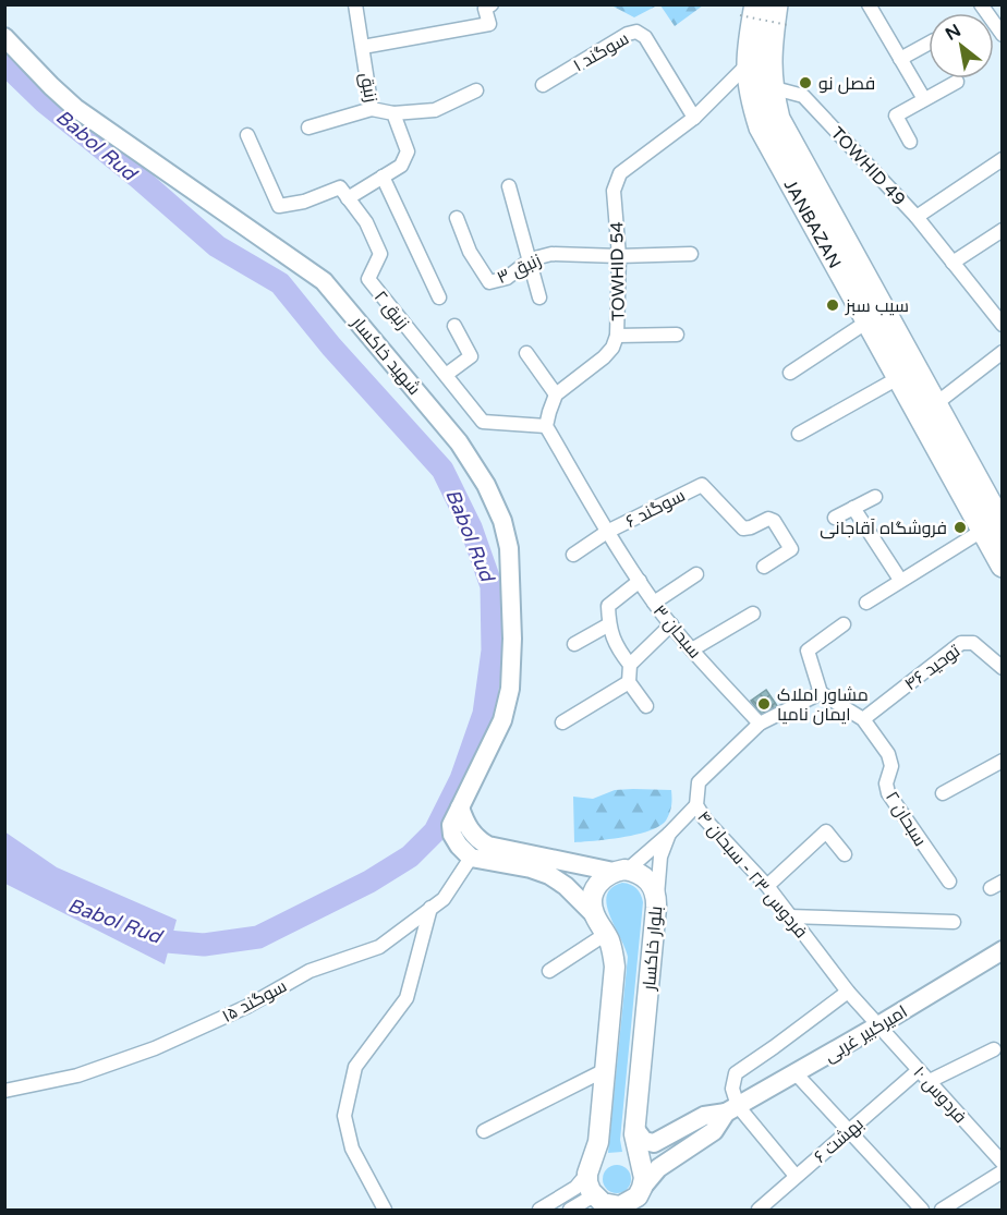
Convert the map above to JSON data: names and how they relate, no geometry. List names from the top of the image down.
{
  "streets": {
    "highway": ["JANBAZAN"],
    "main road": ["شهید خاکسار", "بلوار خاکسار", "امیرکبیر غربی"],
    "street": [
      "سوگند ۱",
      "زنبق",
      "TOWHID 49",
      "زنبق ۳",
      "TOWHID 54",
      "زنبق ۲",
      "سوگند ۶",
      "سبحان ۳",
      "توحید ۴۶",
      "سبحان ۲",
      "فردوس ۲۳ - سبحان ۴",
      "سوگند ۱۵",
      "فردوس ۱۰",
      "بهشت ۶"
    ]
  },
  "crossings": [
    ["سوگند ۱", "TOWHID 54"],
    ["زنبق", "زنبق ۲"],
    ["TOWHID 49", "JANBAZAN"],
    ["JANBAZAN", "TOWHID 54"],
    ["زنبق ۳", "TOWHID 54"],
    ["شهید خاکسار", "سوگند ۱۵"],
    ["سوگند ۶", "سبحان ۳"],
    ["سبحان ۳", "فردوس ۲۳ - سبحان ۴"],
    ["توحید ۴۶", "سبحان ۲"],
    ["فردوس ۲۳ - سبحان ۴", "امیرکبیر غربی"],
    ["فردوس ۲۳ - سبحان ۴", "فردوس ۱۰"],
    ["بلوار خاکسار", "امیرکبیر غربی"],
    ["امیرکبیر غربی", "فردوس ۱۰"],
    ["فردوس ۱۰", "بهشت ۶"]
  ],
  "water": ["Babol Rud"],
  "places": [
    "فصل نو",
    "سیب سبز",
    "فروشگاه آقاجانی",
    "مشاور املاک ایمان نامیا"
  ],
  "north": "top left"
}
